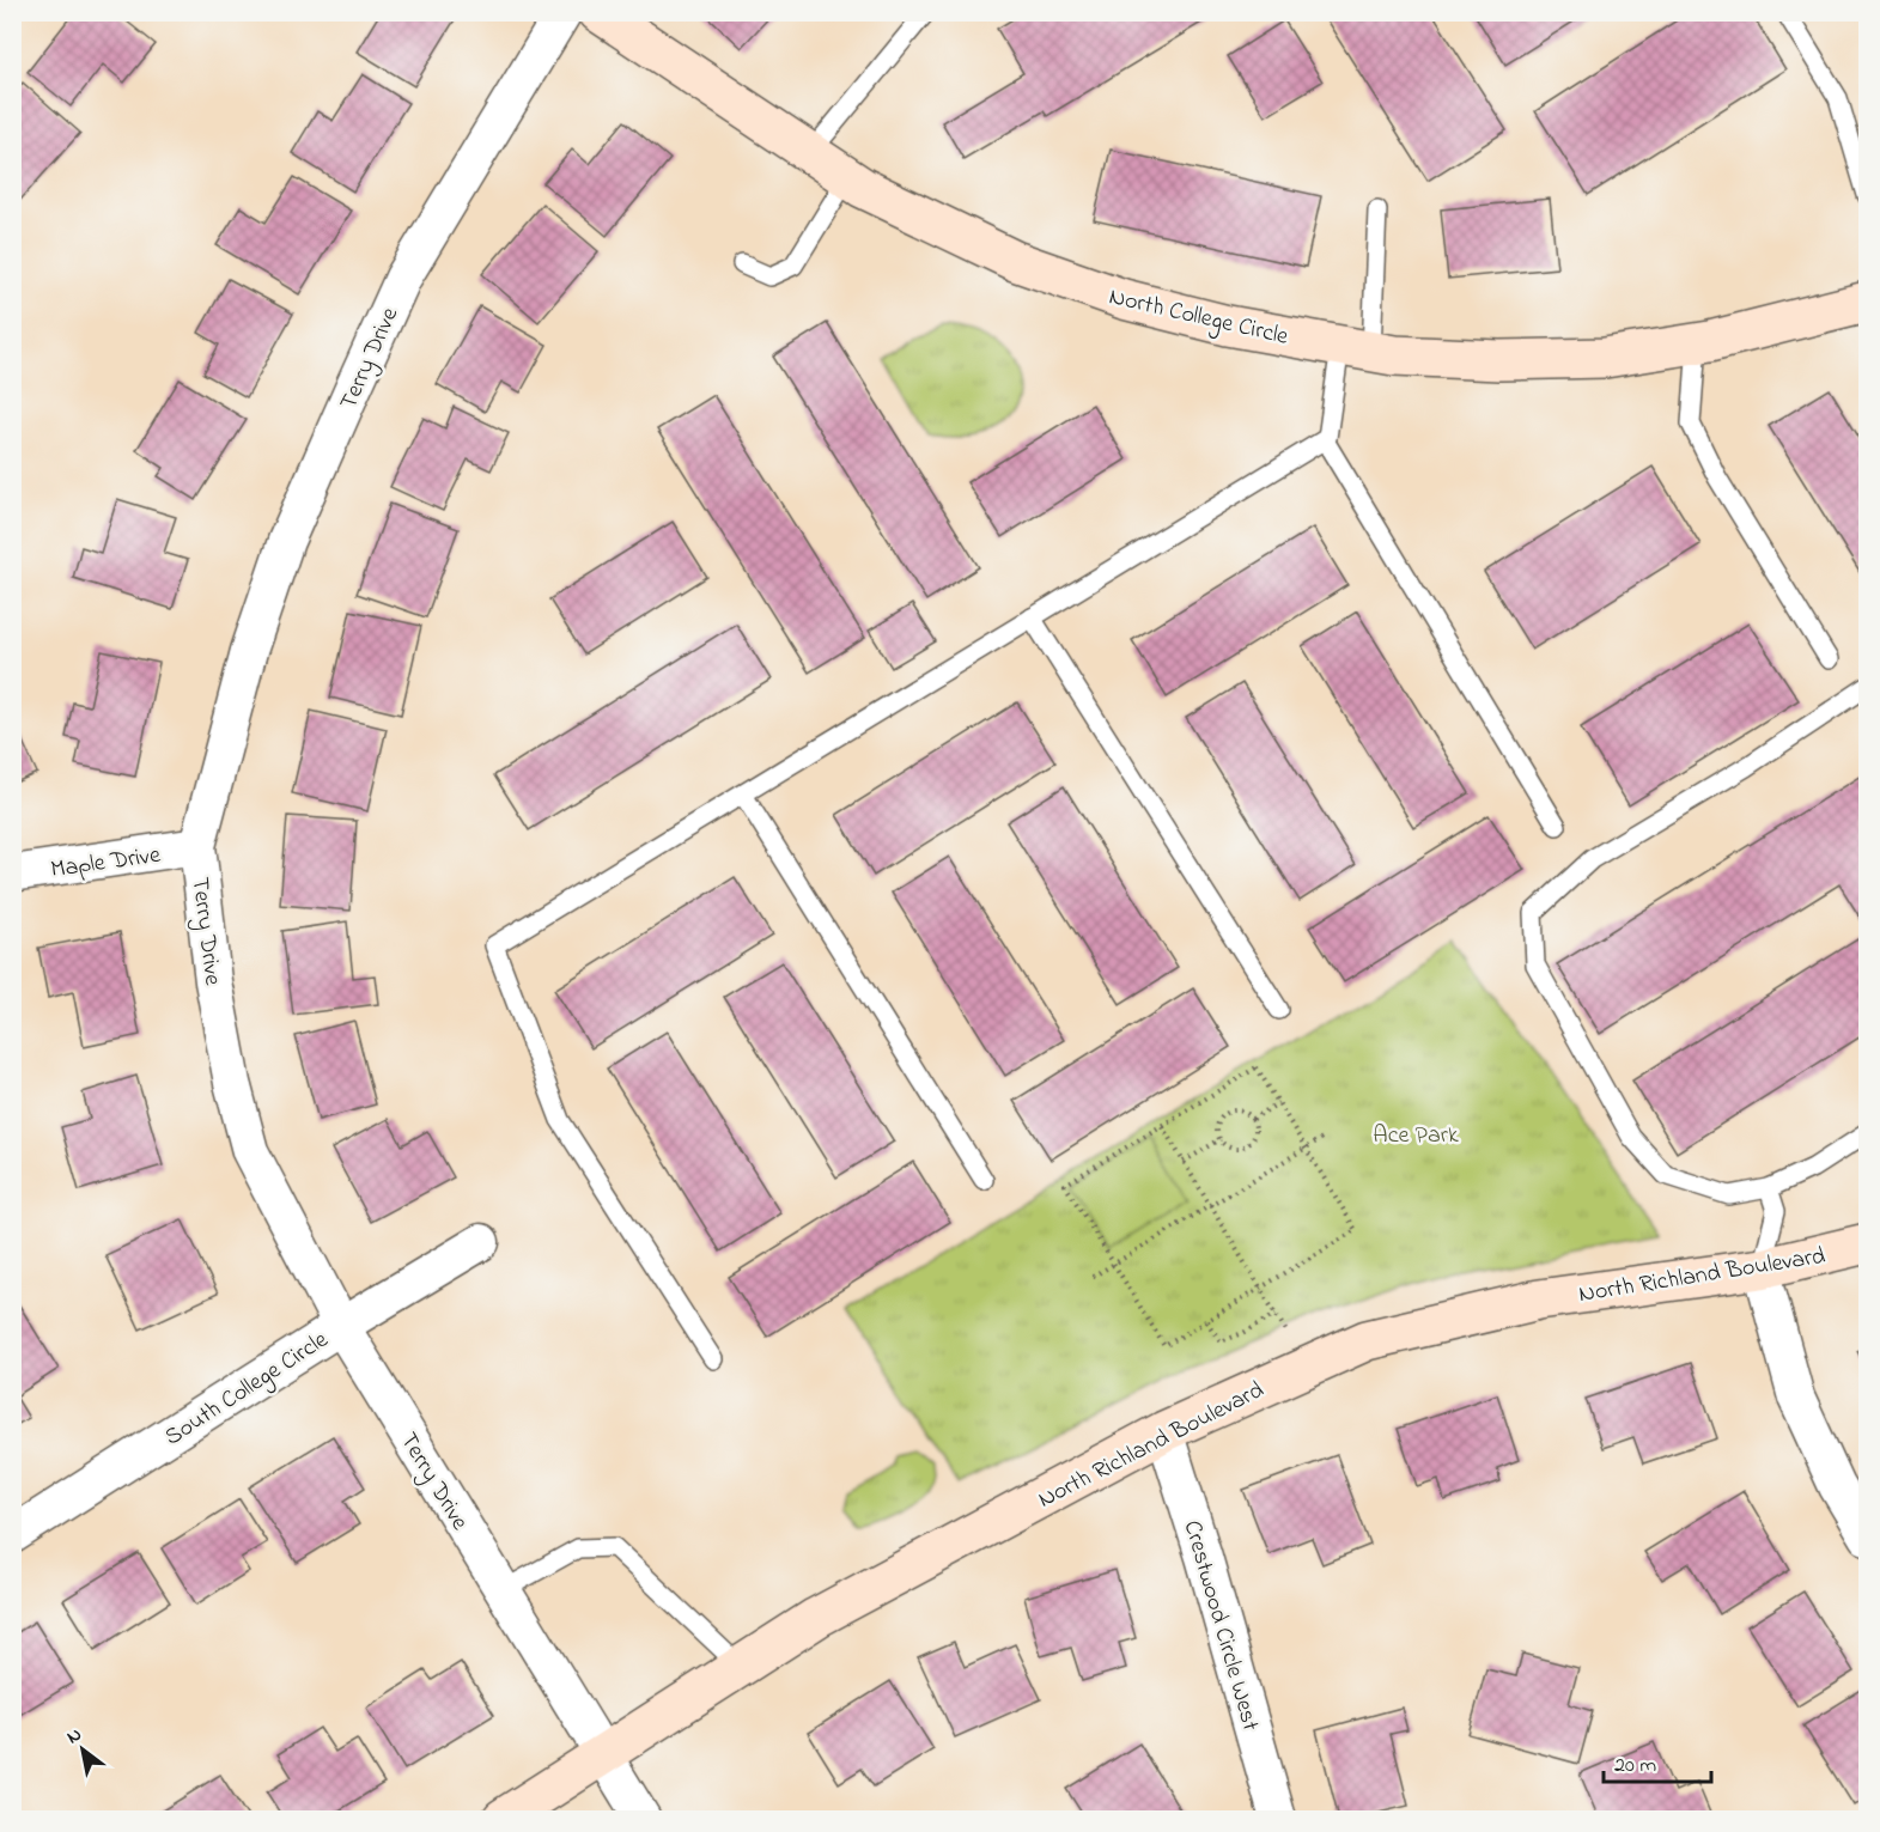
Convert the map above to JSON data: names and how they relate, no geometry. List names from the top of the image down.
{
  "streets": {
    "street": [
      "North College Circle",
      "Terry Drive",
      "Maple Drive",
      "North Richland Boulevard",
      "South College Circle",
      "Crestwood Circle West"
    ]
  },
  "crossings": [
    ["Terry Drive", "Maple Drive"],
    ["Terry Drive", "North Richland Boulevard"],
    ["Terry Drive", "South College Circle"],
    ["North Richland Boulevard", "Crestwood Circle West"]
  ],
  "parks": ["Ace Park"],
  "scale_bar": "20 m",
  "north": "top left"
}
